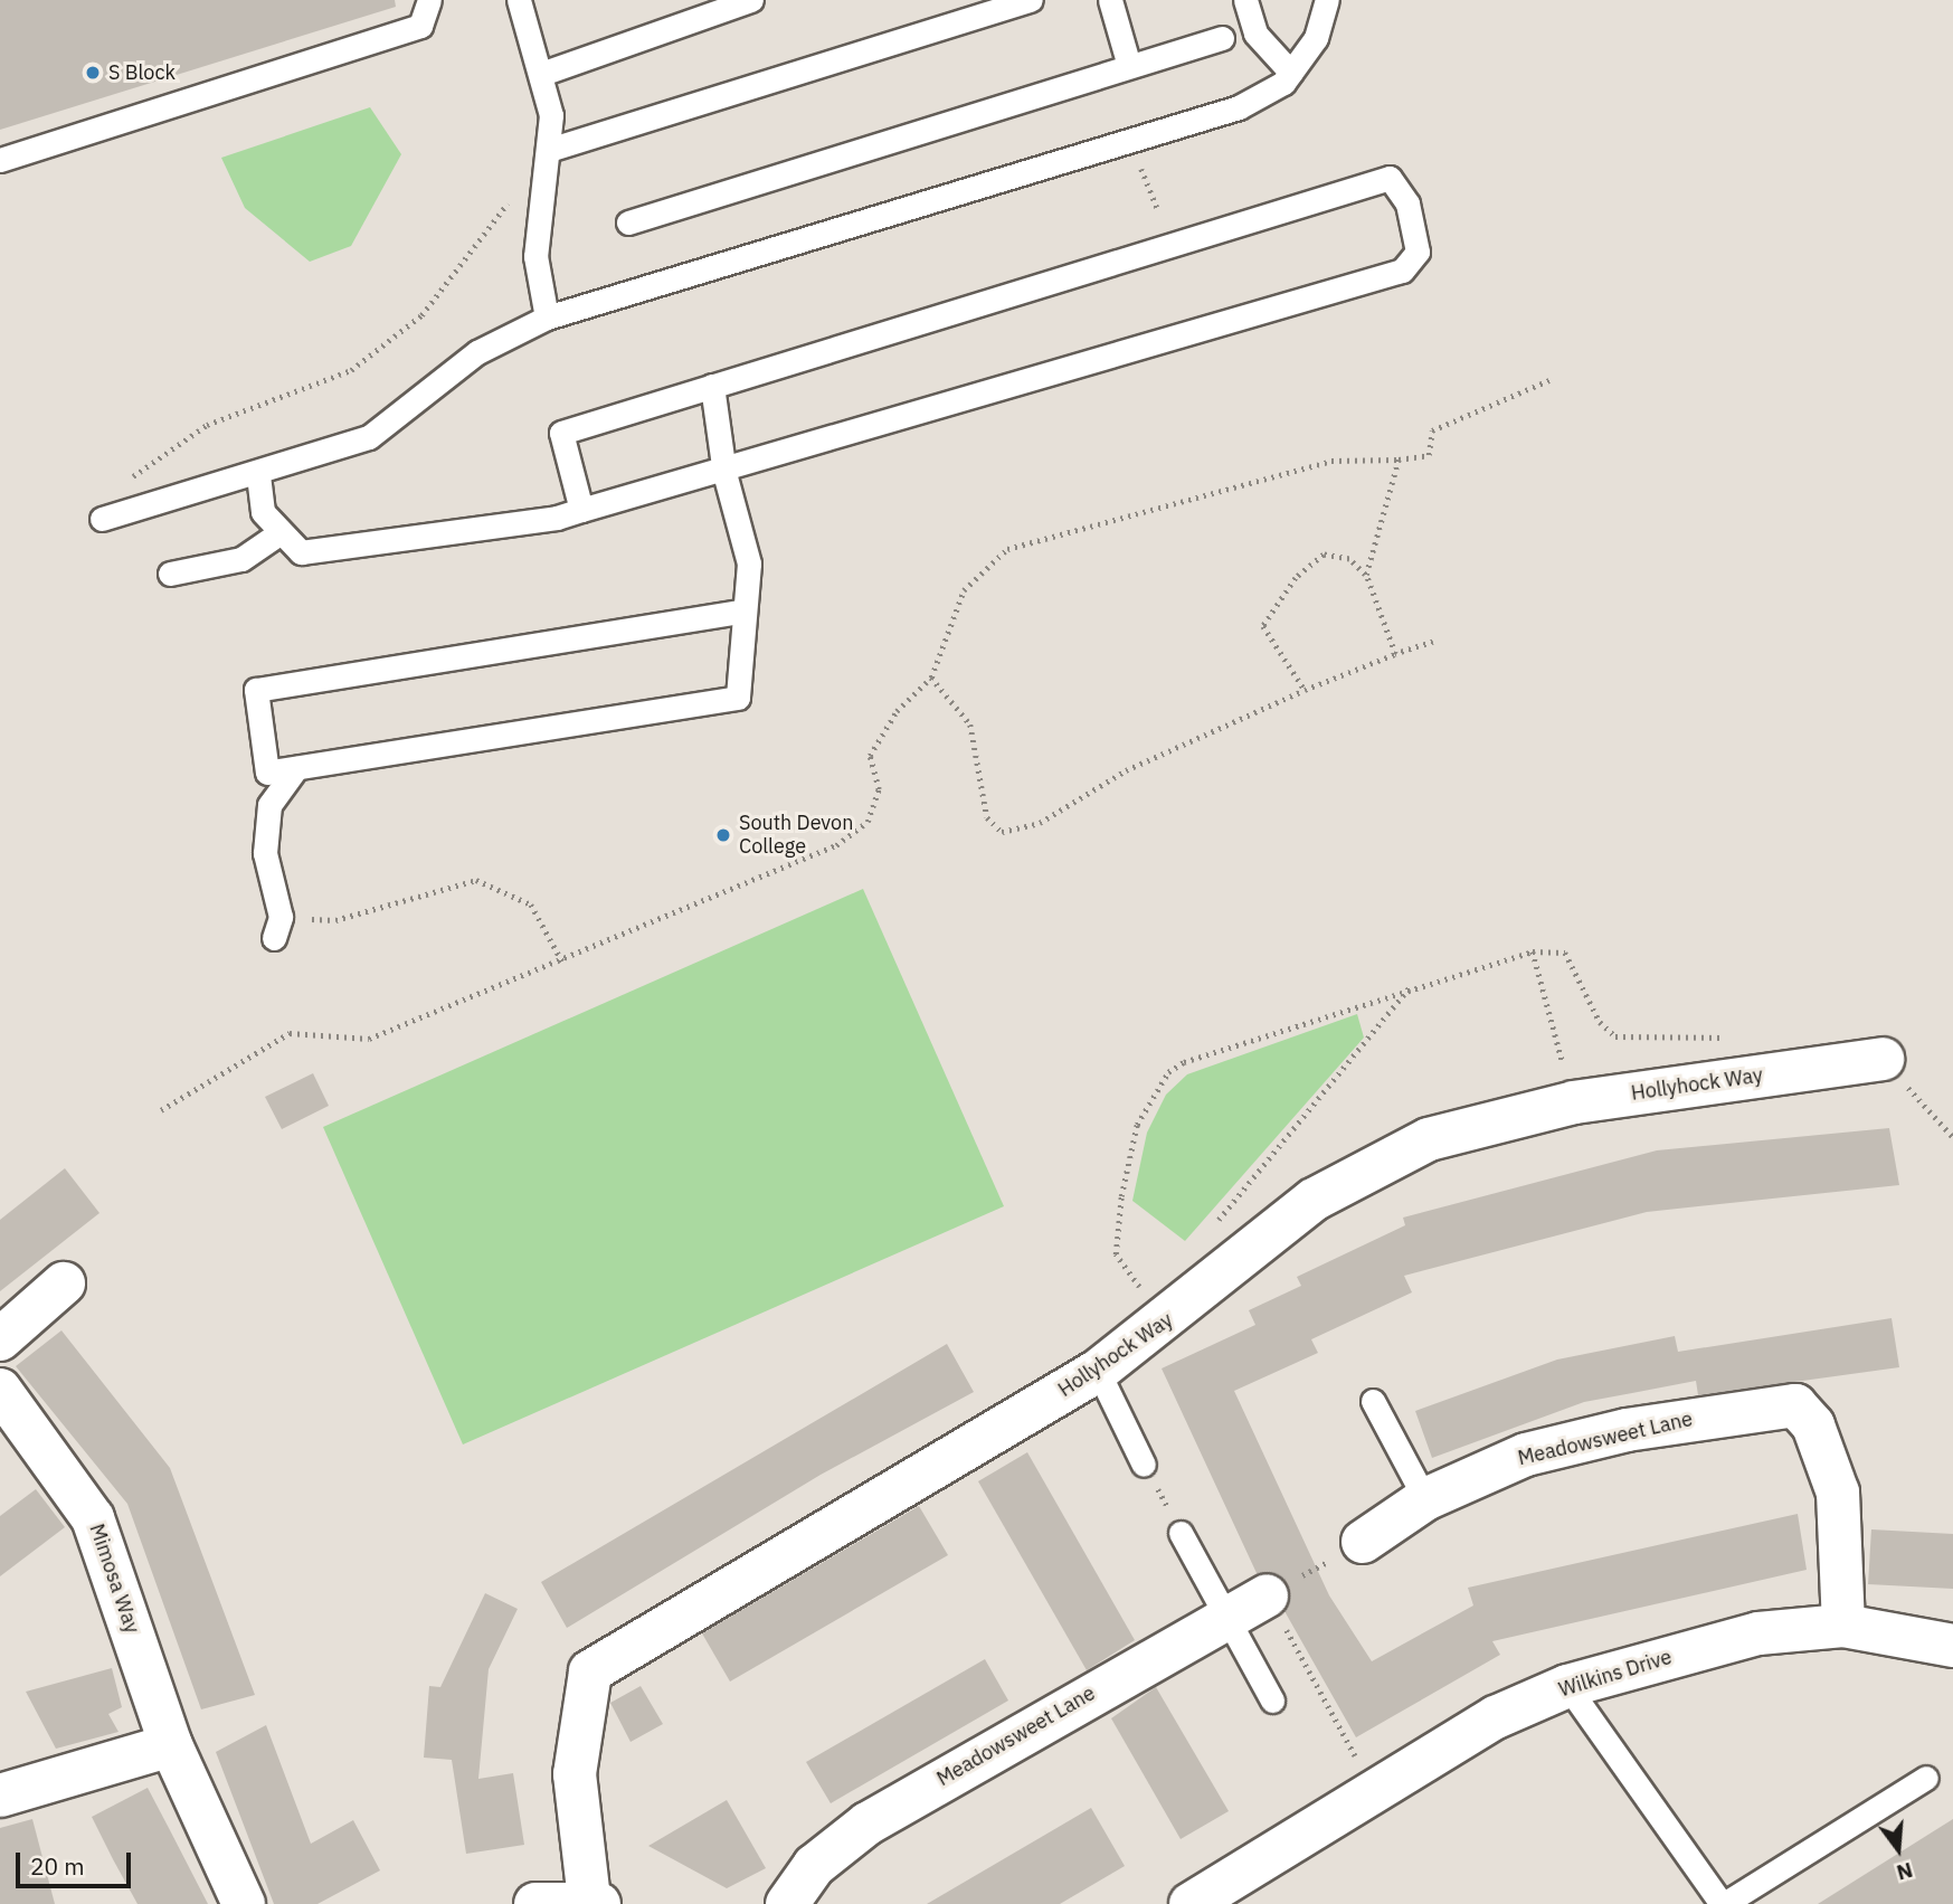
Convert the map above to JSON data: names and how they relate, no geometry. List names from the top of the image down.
{
  "streets": {
    "street": [
      "Hollyhock Way",
      "Meadowsweet Lane",
      "Mimosa Way",
      "Wilkins Drive"
    ]
  },
  "crossings": [
    ["Meadowsweet Lane", "Wilkins Drive"]
  ],
  "places": ["S Block", "South Devon College"],
  "scale_bar": "20 m",
  "north": "bottom"
}
